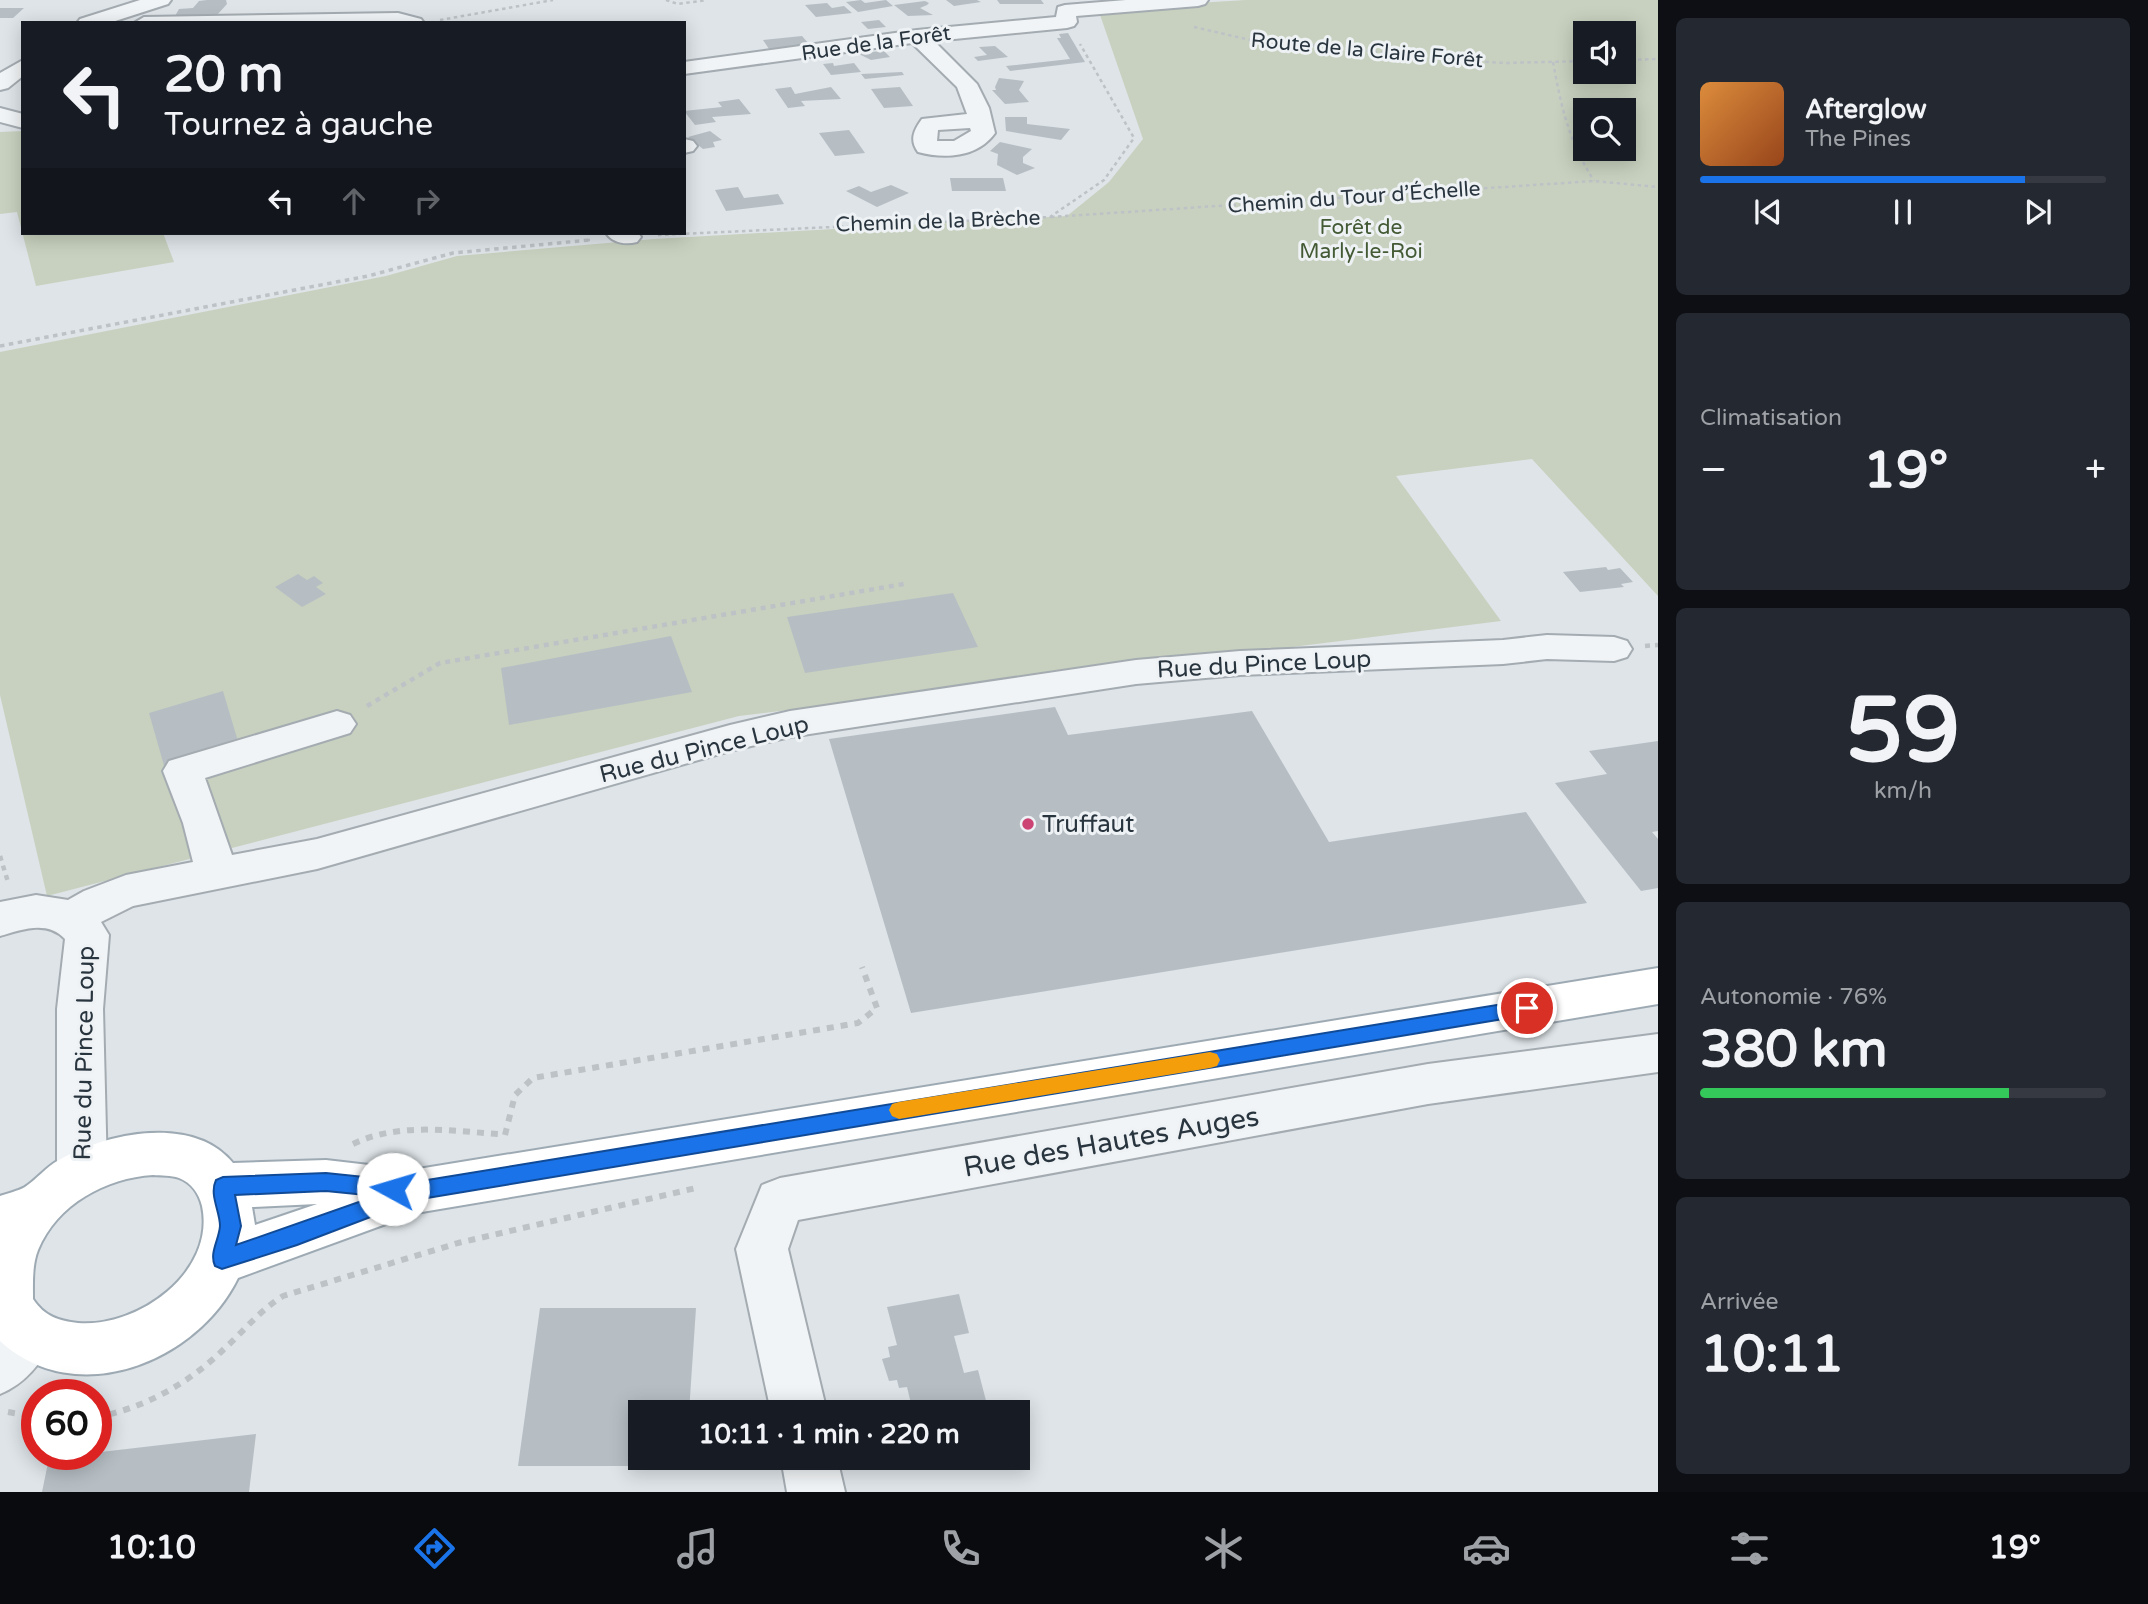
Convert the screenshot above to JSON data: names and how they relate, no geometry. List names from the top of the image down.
{
  "streets": {
    "street": ["Rue de la Forêt", "Rue du Pince Loup", "Rue des Hautes Auges"],
    "path": ["Route de la Claire Forêt", "Chemin du Tour d’Échelle", "Chemin de la Brèche"]
  },
  "crossings": [
    ["Rue de la Forêt", "Chemin de la Brèche"],
    ["Chemin du Tour d’Échelle", "Chemin de la Brèche"]
  ],
  "parks": ["Forêt de Marly-le-Roi"],
  "places": ["Truffaut"],
  "page": {
    "turn": ["20 m", "Tournez à gauche"],
    "song": ["Afterglow", "The Pines"],
    "tile": [
      "Climatisation",
      ["59", "km/h"],
      ["Autonomie · 76%", "380 km"],
      ["Arrivée", "10:11"]
    ],
    "heat": ["−", "19°", "+"],
    "limit": "60",
    "trip": "10:11 · 1 min · 220 m",
    "tabs": ["10:10", "19°"]
  }
}
